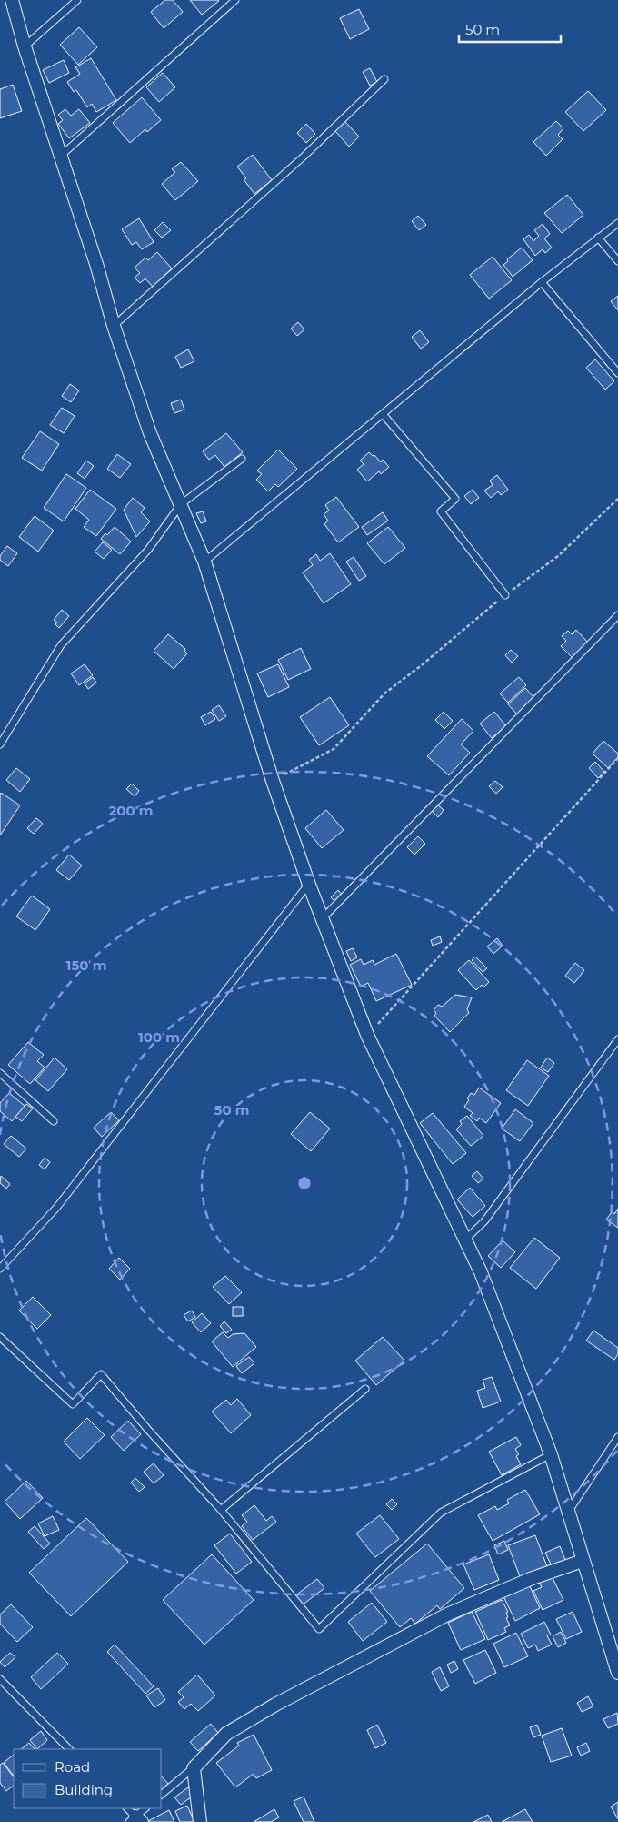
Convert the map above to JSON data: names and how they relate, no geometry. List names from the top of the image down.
{
  "legend": ["Road", "Building"],
  "scale_bar": "50 m",
  "rings": [
    "200 m",
    "150 m",
    "100 m",
    "50 m"
  ]
}
